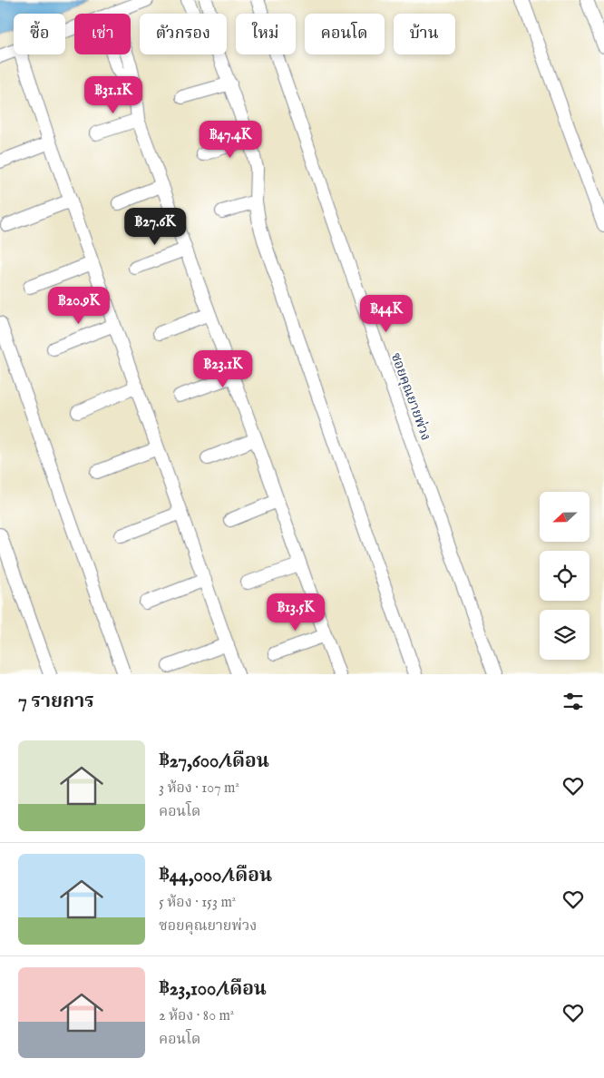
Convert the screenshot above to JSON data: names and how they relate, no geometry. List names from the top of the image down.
{
  "streets": {
    "street": ["ซอยคุณยายพ่วง"]
  },
  "north": "left",
  "page": {
    "chip": [
      "ซื้อ",
      "เช่า",
      "ตัวกรอง",
      "ใหม่",
      "คอนโด",
      "บ้าน"
    ],
    "price": [
      "฿31.1K",
      "฿47.4K",
      "฿27.6K",
      "฿20.9K",
      "฿44K",
      "฿23.1K",
      "฿13.5K"
    ],
    "heading": "7 รายการ",
    "list": [
      {
        "name": "฿27,600/เดือน",
        "note": "3 ห้อง · 107 m² · คอนโด"
      },
      {
        "name": "฿44,000/เดือน",
        "note": "5 ห้อง · 153 m² · ซอยคุณยายพ่วง"
      },
      {
        "name": "฿23,100/เดือน",
        "note": "2 ห้อง · 80 m² · คอนโด"
      }
    ]
  }
}
